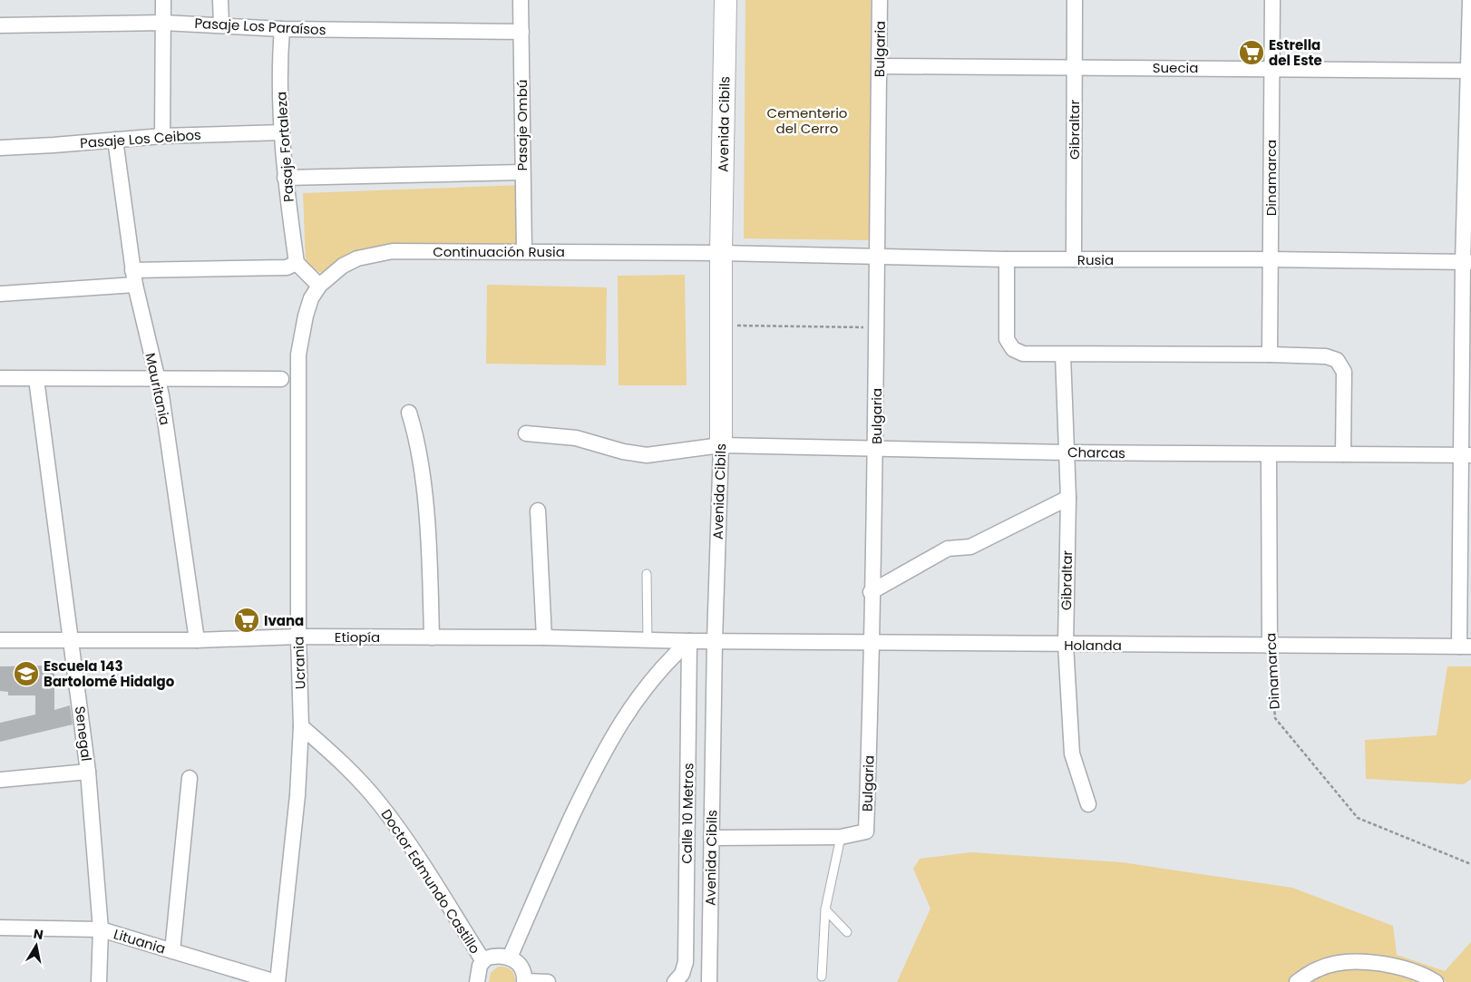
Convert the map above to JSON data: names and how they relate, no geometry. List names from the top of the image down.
{
  "streets": {
    "street": [
      "Pasaje Los Paraísos",
      "Bulgaria",
      "Suecia",
      "Avenida Cibils",
      "Pasaje Ombú",
      "Gibraltar",
      "Pasaje Los Ceibos",
      "Pasaje Fortaleza",
      "Dinamarca",
      "Continuación Rusia",
      "Rusia",
      "Mauritania",
      "Charcas",
      "Etiopía",
      "Holanda",
      "Ucrania",
      "Senegal",
      "Calle 10 Metros",
      "Doctor Edmundo Castillo",
      "Lituania"
    ]
  },
  "crossings": [
    ["Pasaje Los Paraísos", "Pasaje Ombú"],
    ["Pasaje Los Paraísos", "Pasaje Fortaleza"],
    ["Bulgaria", "Suecia"],
    ["Bulgaria", "Rusia"],
    ["Bulgaria", "Charcas"],
    ["Bulgaria", "Holanda"],
    ["Suecia", "Gibraltar"],
    ["Suecia", "Dinamarca"],
    ["Avenida Cibils", "Continuación Rusia"],
    ["Avenida Cibils", "Rusia"],
    ["Avenida Cibils", "Charcas"],
    ["Avenida Cibils", "Etiopía"],
    ["Avenida Cibils", "Holanda"],
    ["Pasaje Ombú", "Continuación Rusia"],
    ["Gibraltar", "Rusia"],
    ["Gibraltar", "Charcas"],
    ["Gibraltar", "Holanda"],
    ["Pasaje Los Ceibos", "Pasaje Fortaleza"],
    ["Pasaje Los Ceibos", "Mauritania"],
    ["Dinamarca", "Rusia"],
    ["Dinamarca", "Charcas"],
    ["Dinamarca", "Holanda"],
    ["Continuación Rusia", "Rusia"],
    ["Continuación Rusia", "Ucrania"],
    ["Mauritania", "Etiopía"],
    ["Etiopía", "Holanda"],
    ["Etiopía", "Ucrania"],
    ["Etiopía", "Senegal"],
    ["Etiopía", "Calle 10 Metros"],
    ["Ucrania", "Doctor Edmundo Castillo"],
    ["Ucrania", "Lituania"],
    ["Senegal", "Lituania"]
  ],
  "parks": ["Cementerio del Cerro"],
  "places": {
    "supermarket": ["Estrella del Este", "Ivana"],
    "school or university": ["Escuela 143 Bartolomé Hidalgo"]
  },
  "north": "top"
}
